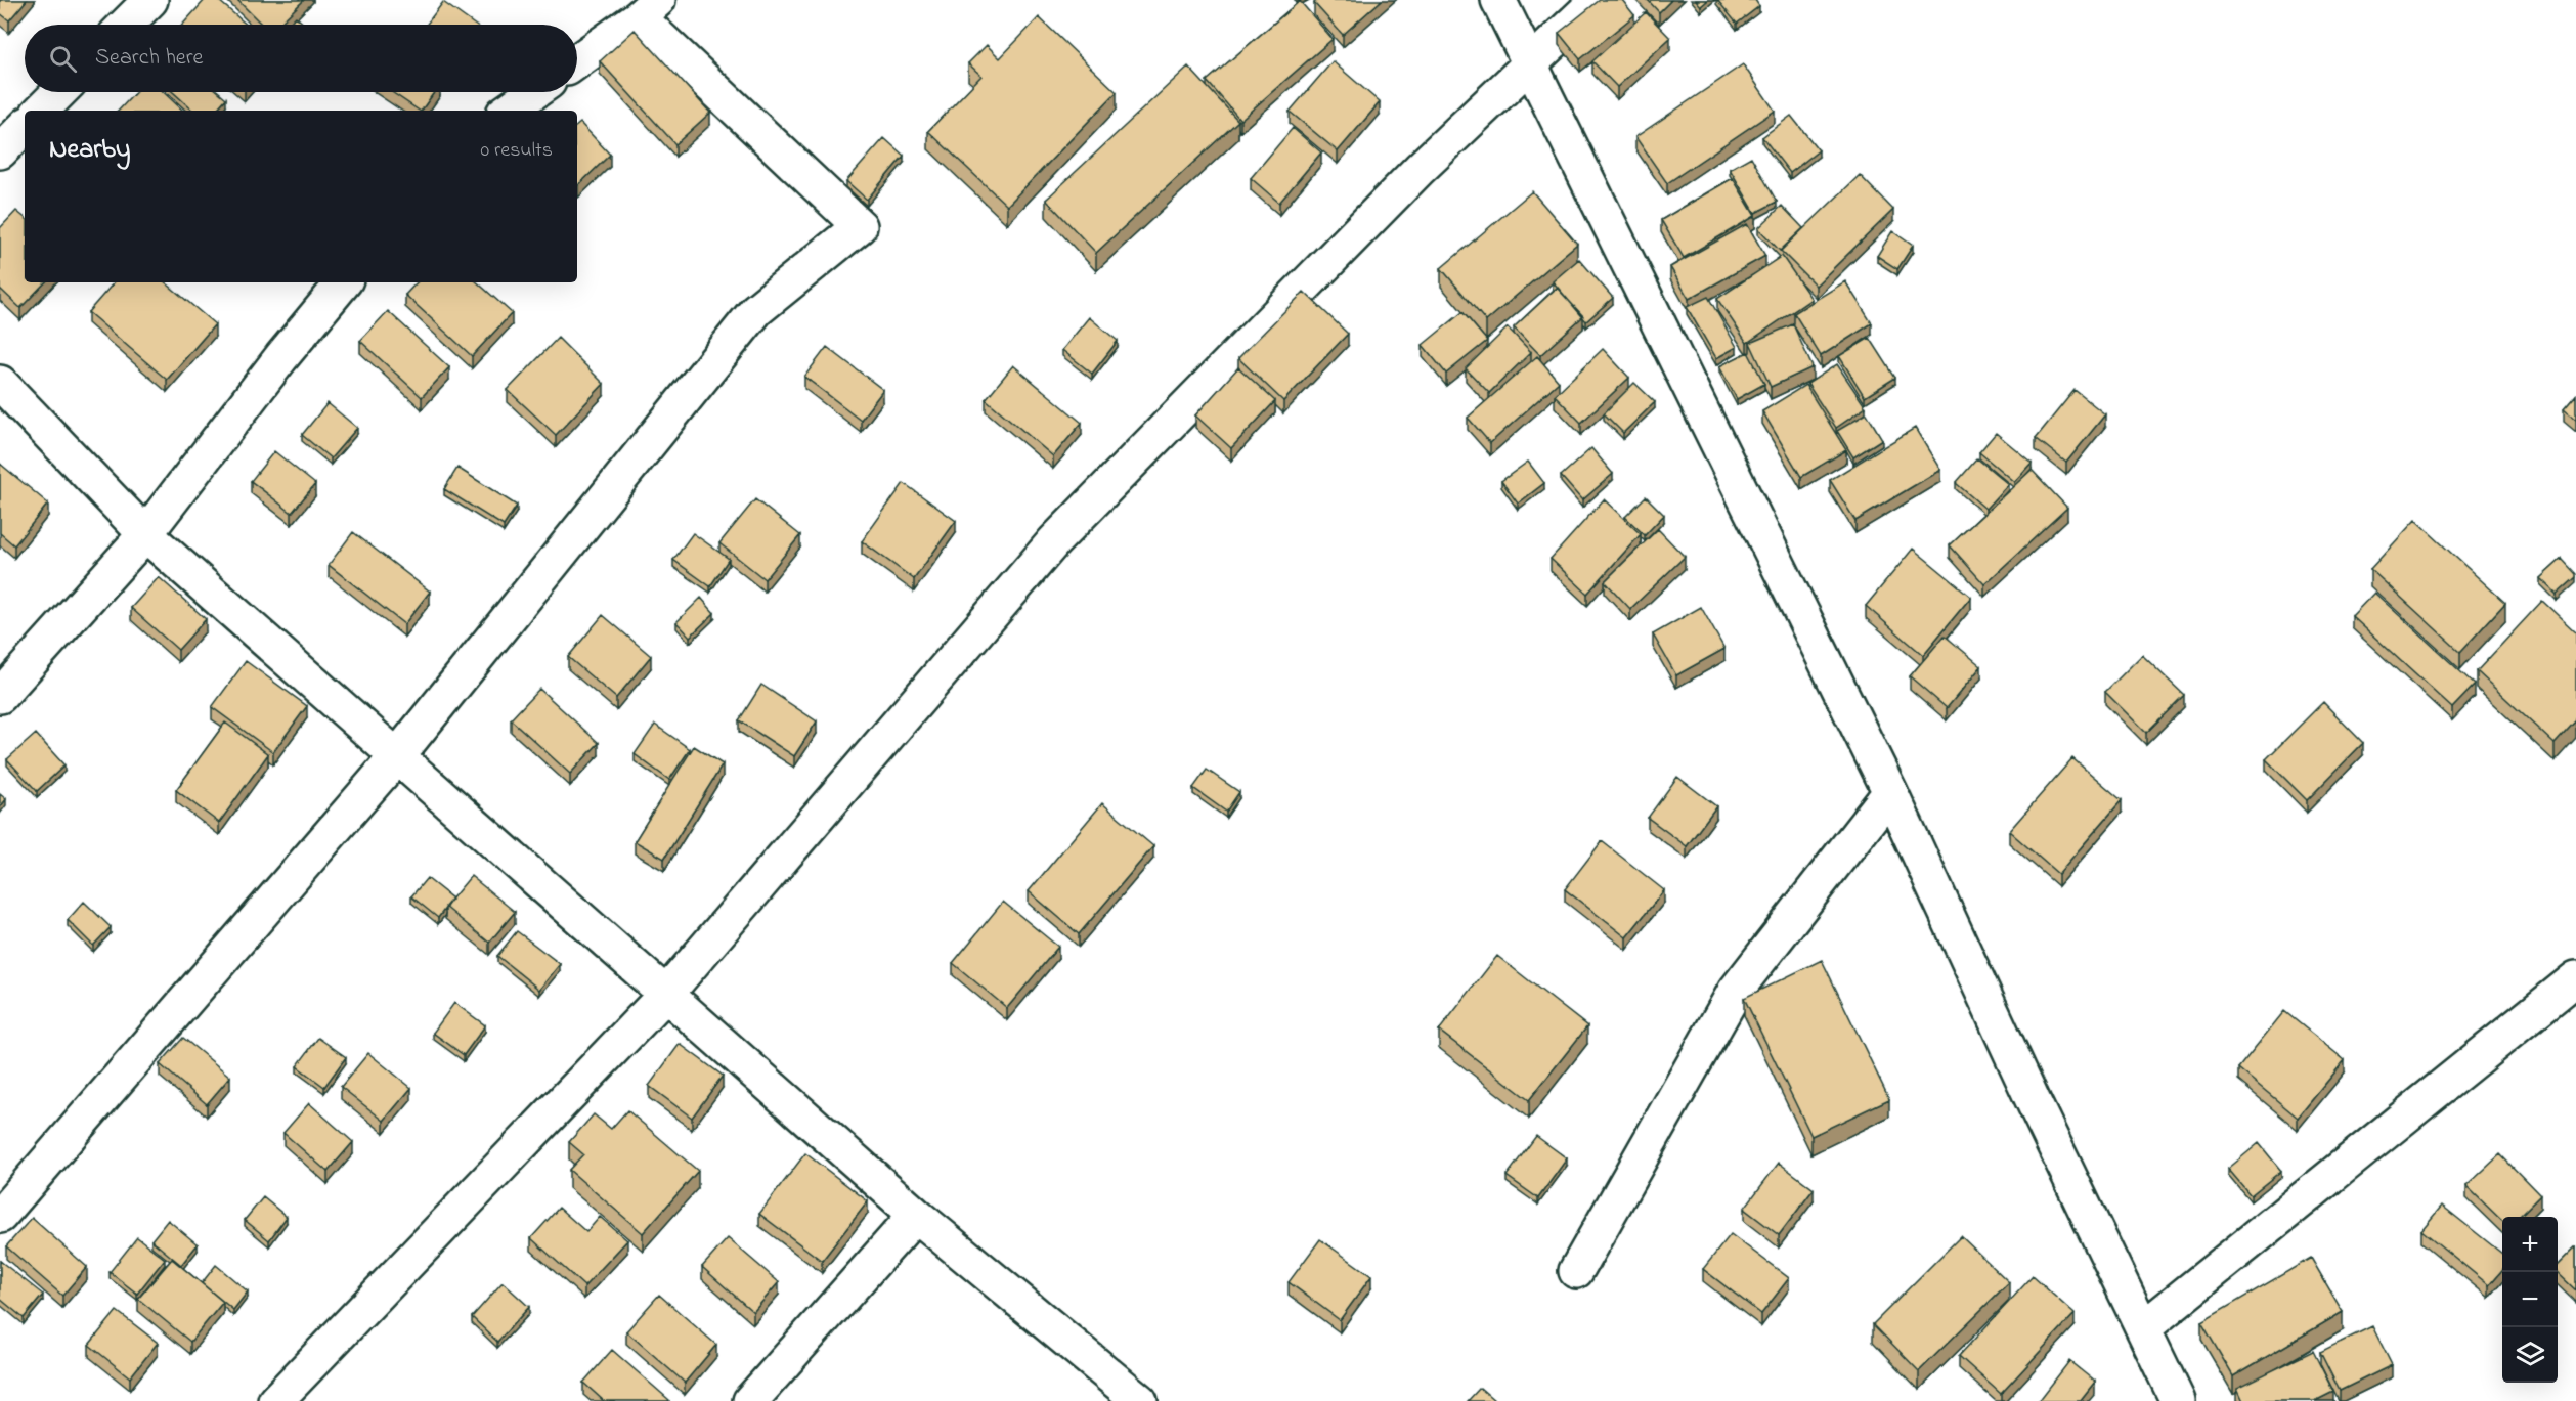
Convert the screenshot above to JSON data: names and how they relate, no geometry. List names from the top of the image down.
{
  "page": {
    "search": "Search here",
    "heading": ["Nearby", "0 results"],
    "map_buttons": ["+", "−"]
  }
}
